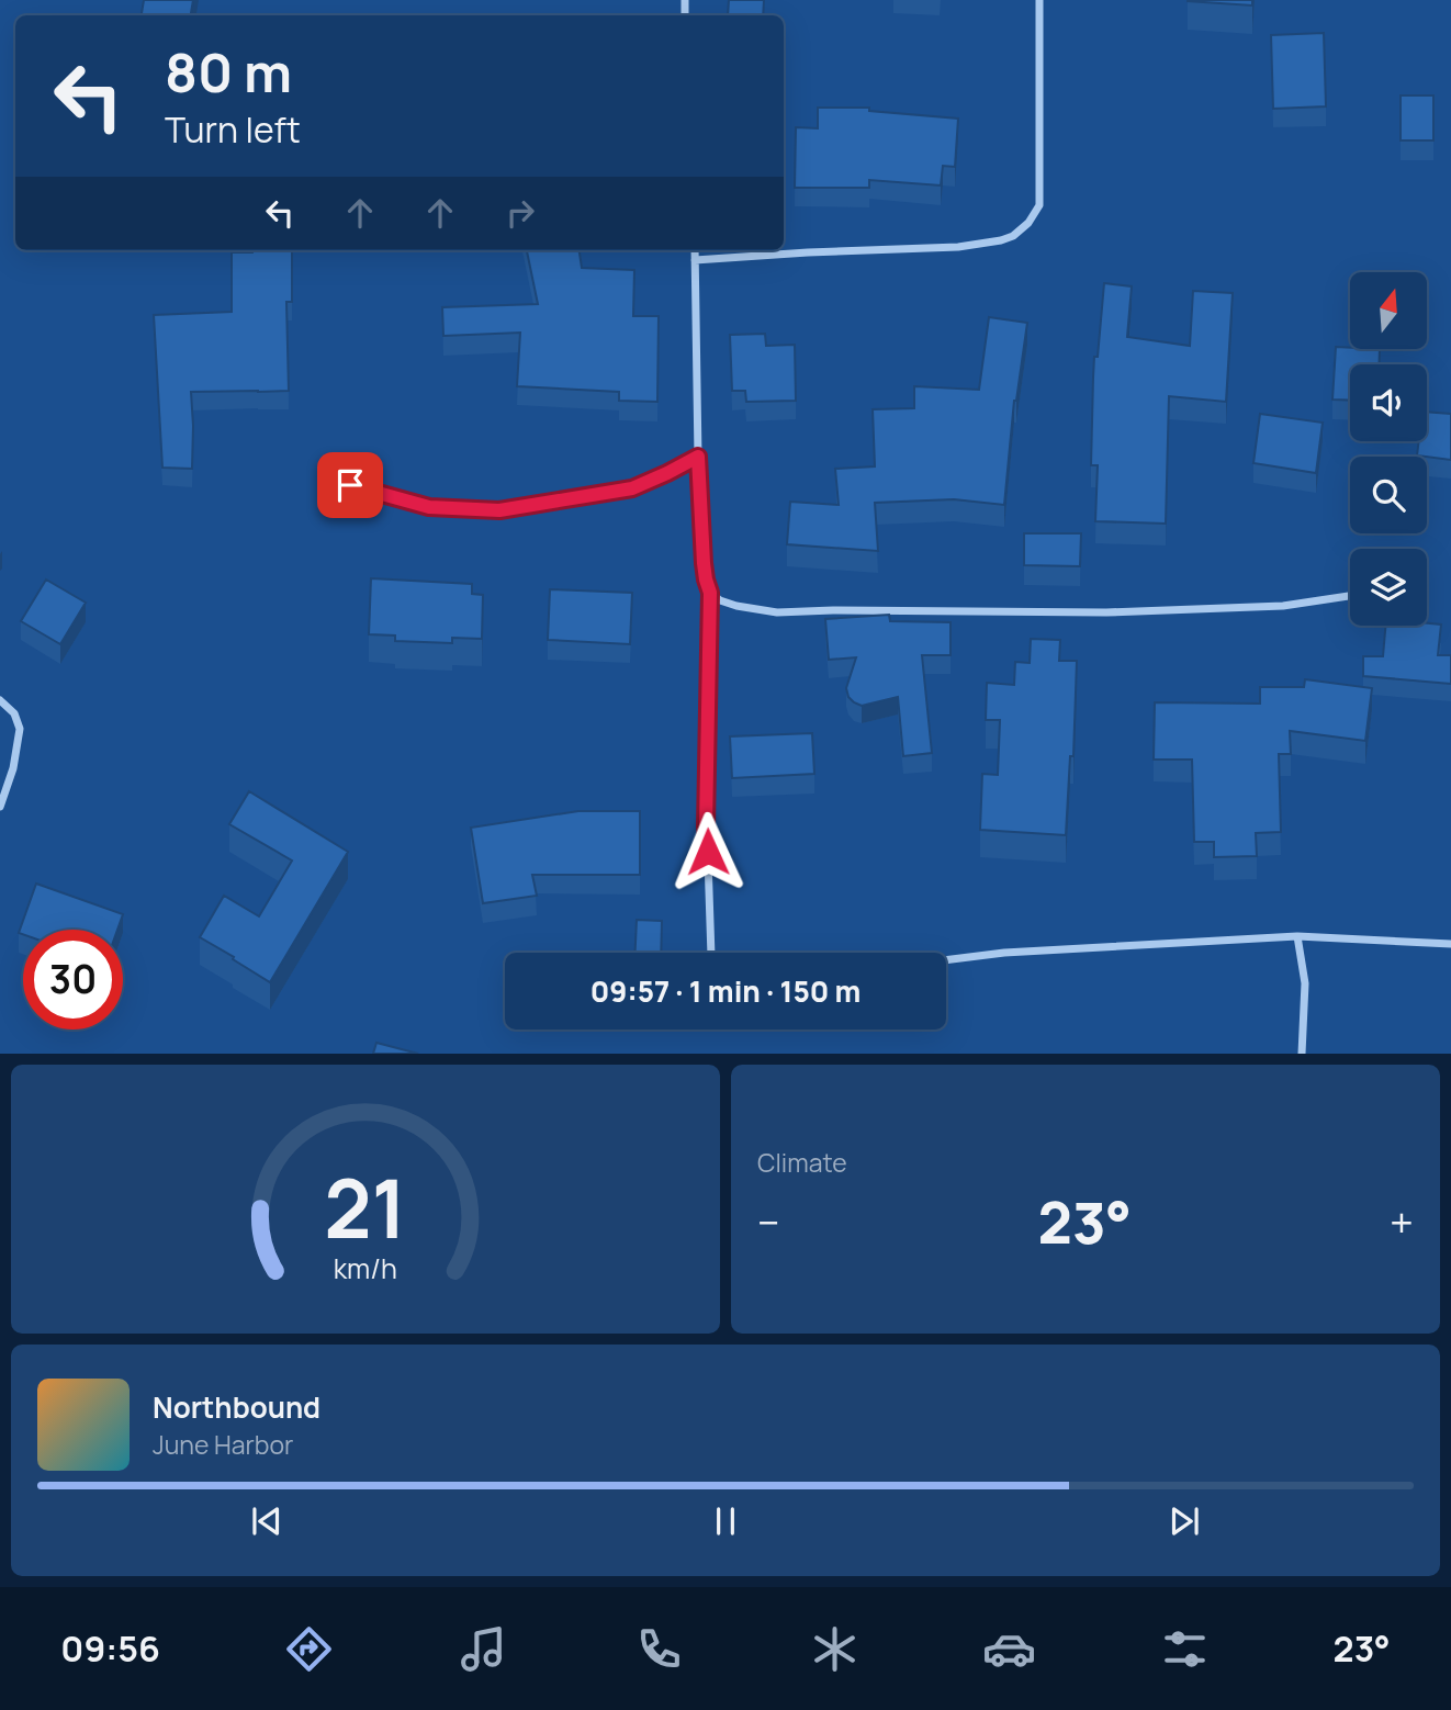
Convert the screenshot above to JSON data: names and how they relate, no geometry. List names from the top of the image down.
{
  "north": "top",
  "page": {
    "turn": ["80 m", "Turn left"],
    "limit": "30",
    "trip": "09:57 · 1 min · 150 m",
    "tile": "Climate",
    "heat": ["−", "23°", "+"],
    "song": ["Northbound", "June Harbor"],
    "tabs": ["09:56", "23°"],
    "gauge": ["21", "km/h"]
  }
}
